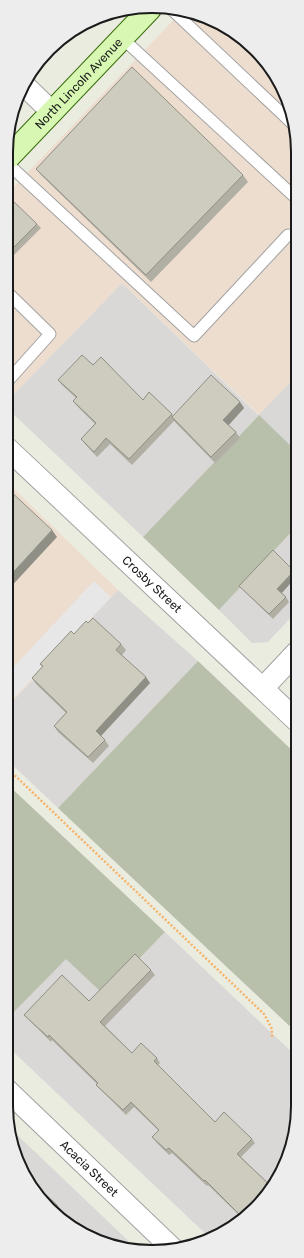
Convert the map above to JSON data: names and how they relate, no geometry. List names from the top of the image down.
{
  "streets": {
    "main road": ["North Lincoln Avenue"],
    "street": ["Crosby Street", "Acacia Street"]
  }
}
